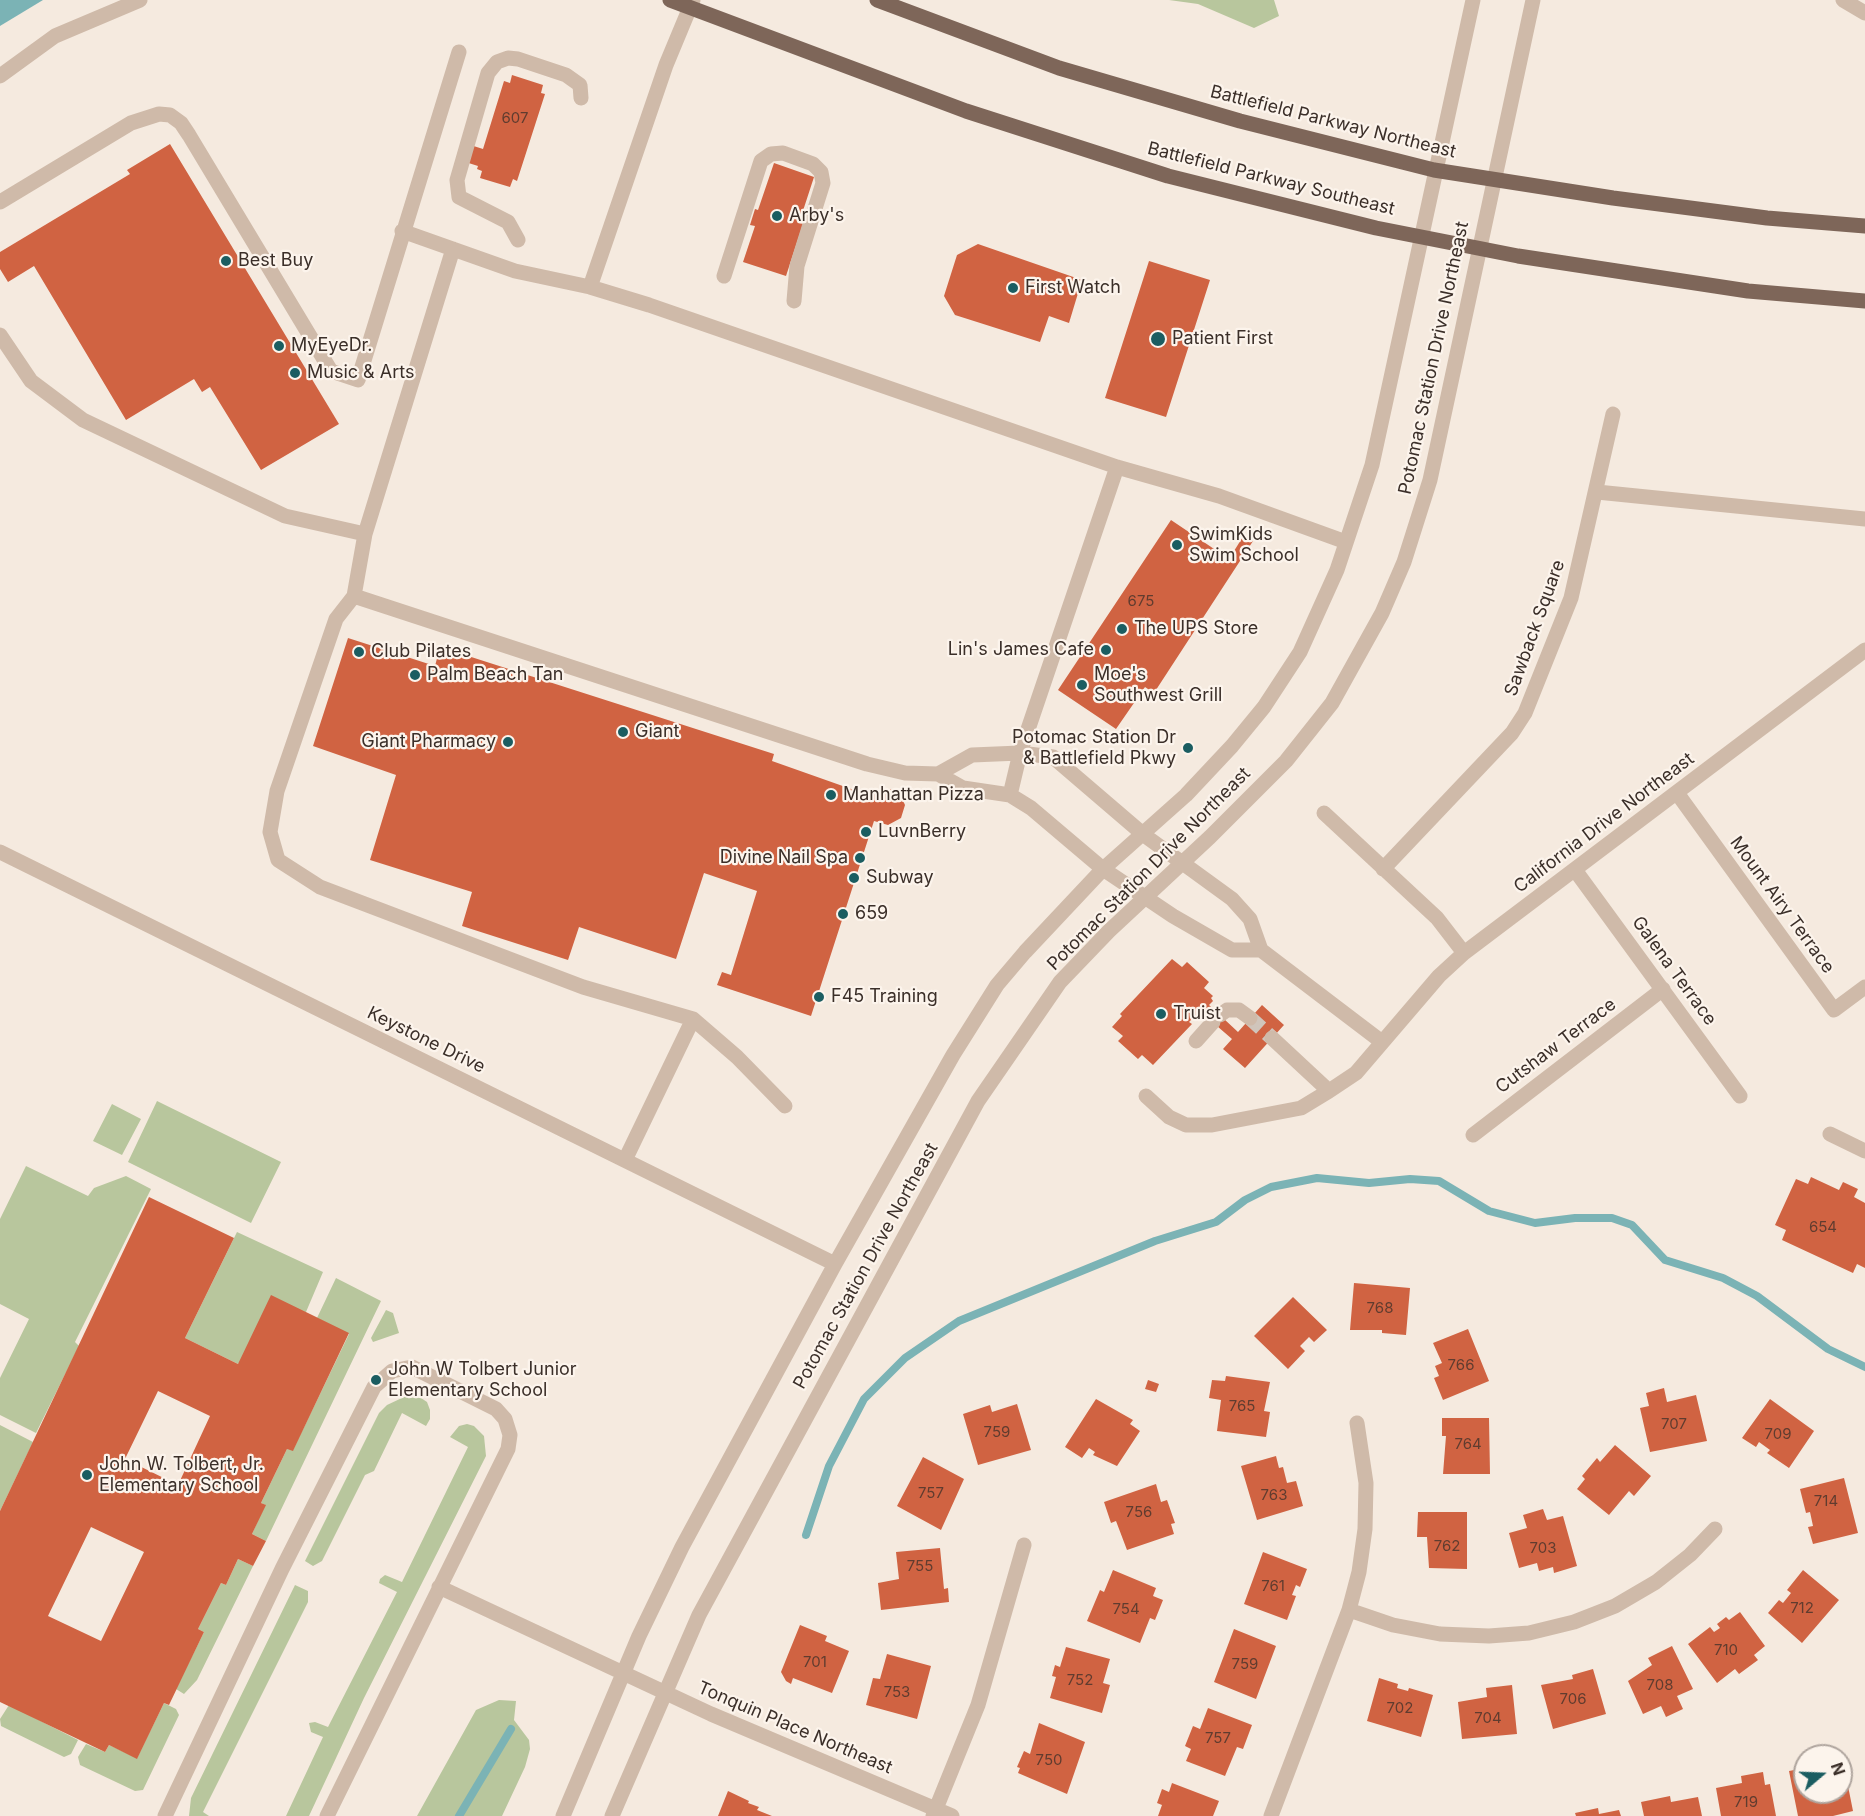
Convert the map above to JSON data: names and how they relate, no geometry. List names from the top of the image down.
{
  "streets": {
    "main road": ["Battlefield Parkway Northeast", "Battlefield Parkway Southeast"],
    "street": [
      "Potomac Station Drive Northeast",
      "Sawback Square",
      "California Drive Northeast",
      "Mount Airy Terrace",
      "Galena Terrace",
      "Keystone Drive",
      "Cutshaw Terrace",
      "Tonquin Place Northeast"
    ]
  },
  "crossings": [
    ["Battlefield Parkway Northeast", "Potomac Station Drive Northeast"],
    ["Battlefield Parkway Southeast", "Potomac Station Drive Northeast"],
    ["Potomac Station Drive Northeast", "Keystone Drive"],
    ["Potomac Station Drive Northeast", "Tonquin Place Northeast"],
    ["California Drive Northeast", "Mount Airy Terrace"],
    ["California Drive Northeast", "Galena Terrace"],
    ["Galena Terrace", "Cutshaw Terrace"]
  ],
  "places": [
    "Arby's",
    "Best Buy",
    "First Watch",
    "Patient First",
    "MyEyeDr.",
    "Music & Arts",
    "SwimKids Swim School",
    "The UPS Store",
    "Lin's James Cafe",
    "Club Pilates",
    "Palm Beach Tan",
    "Moe's Southwest Grill",
    "Giant",
    "Giant Pharmacy",
    "Potomac Station Dr & Battlefield Pkwy",
    "Manhattan Pizza",
    "LuvnBerry",
    "Divine Nail Spa",
    "Subway",
    "659",
    "F45 Training",
    "Truist",
    "John W Tolbert Junior Elementary School",
    "John W. Tolbert, Jr. Elementary School"
  ],
  "house_numbers": [
    "607",
    "675",
    "654",
    "768",
    "766",
    "765",
    "707",
    "759",
    "709",
    "764",
    "757",
    "763",
    "714",
    "756",
    "762",
    "703",
    "755",
    "761",
    "712",
    "754",
    "710",
    "701",
    "759",
    "752",
    "708",
    "753",
    "706",
    "702",
    "704",
    "757",
    "750",
    "719"
  ],
  "north": "right"
}
